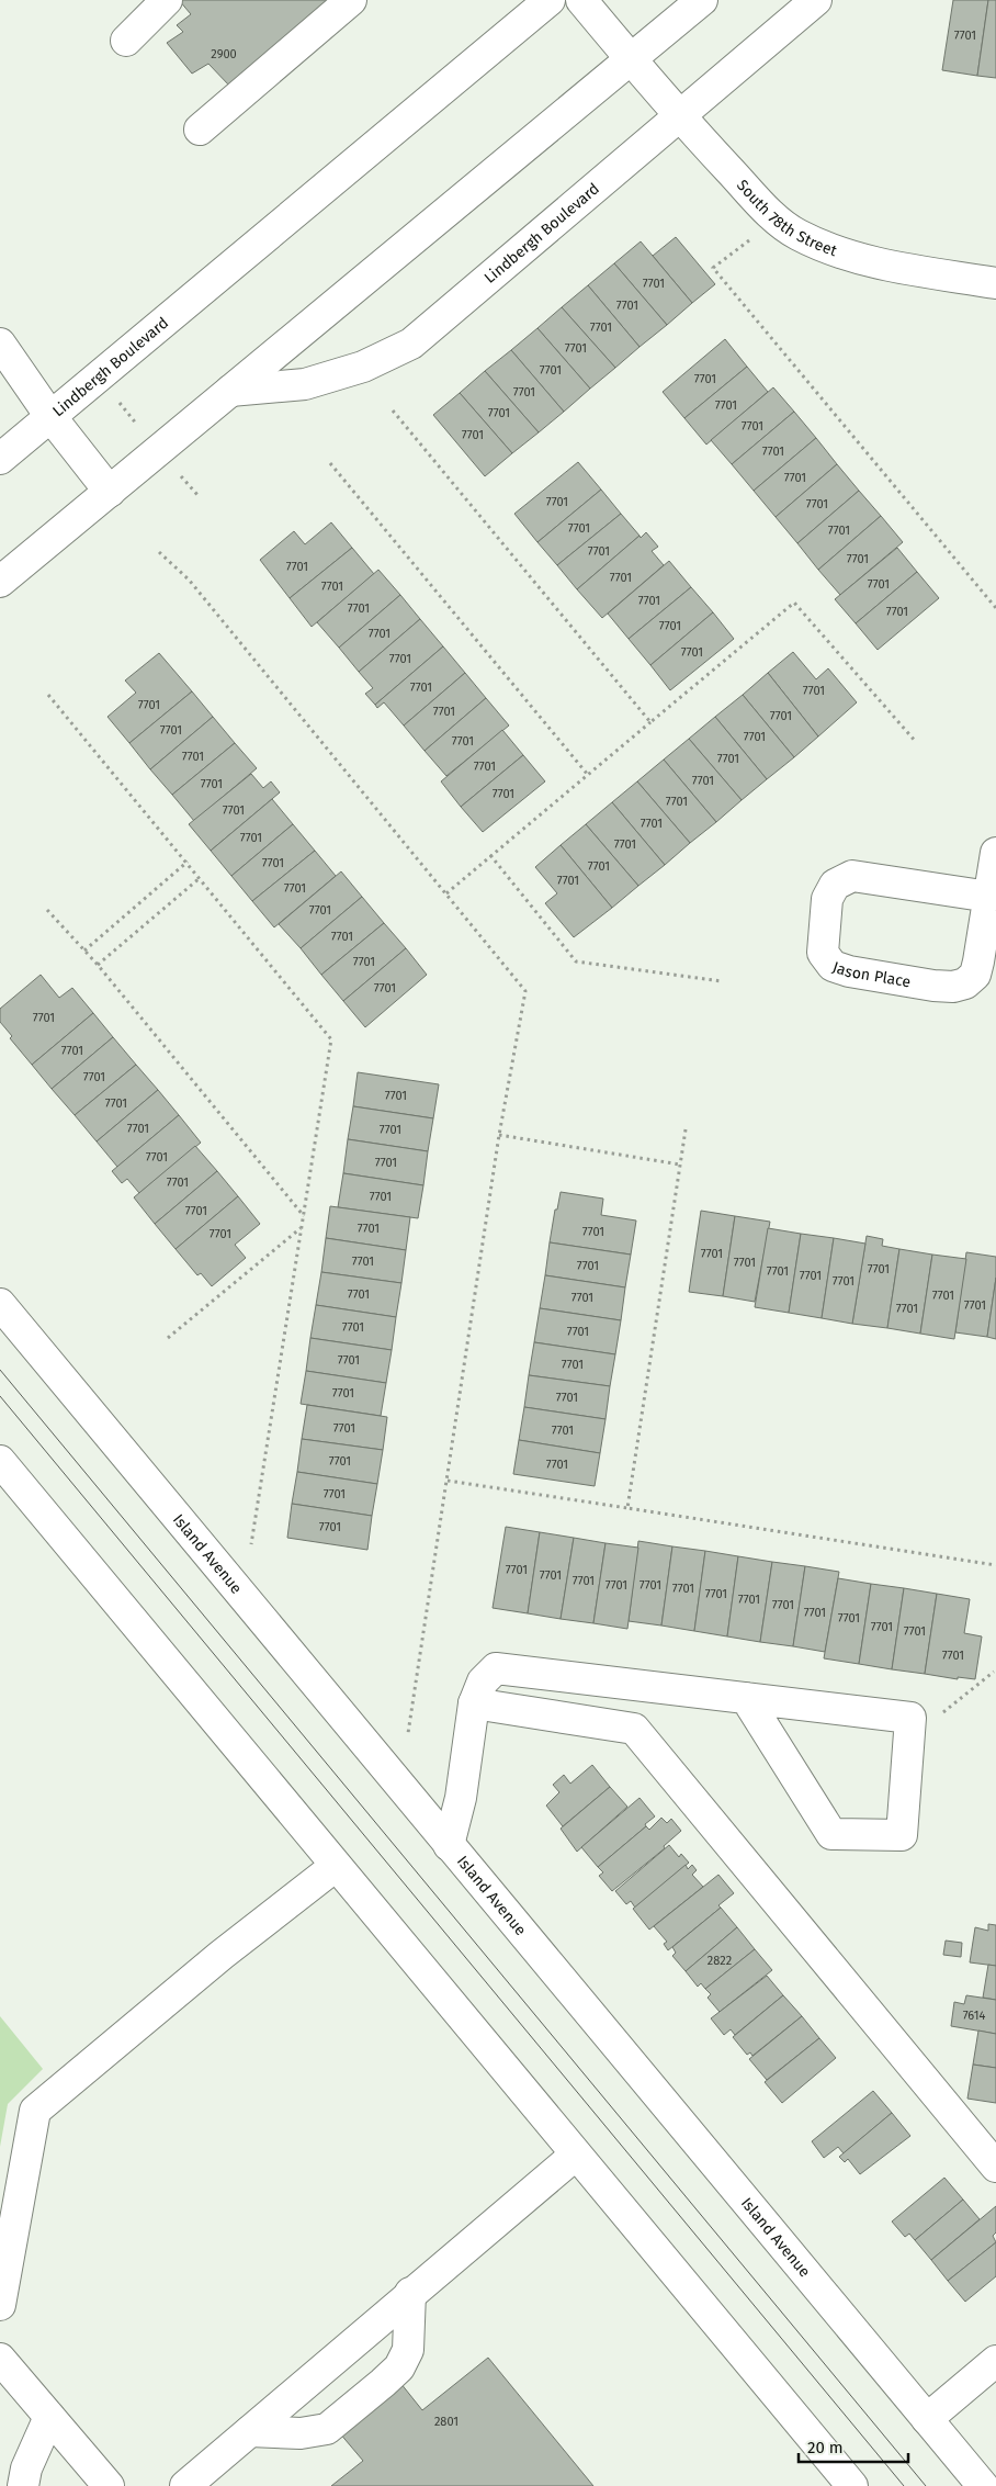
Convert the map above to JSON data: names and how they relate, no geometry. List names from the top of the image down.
{
  "streets": {
    "main road": [
      "South 78th Street",
      "Lindbergh Boulevard",
      "Jason Place",
      "Island Avenue"
    ]
  },
  "crossings": [
    ["South 78th Street", "Lindbergh Boulevard"]
  ],
  "house_numbers": [
    "7701",
    "2900",
    "7701",
    "7701",
    "7701",
    "7701",
    "7701",
    "7701",
    "7701",
    "7701",
    "7701",
    "7701",
    "7701",
    "7701",
    "7701",
    "7701",
    "7701",
    "7701",
    "7701",
    "7701",
    "7701",
    "7701",
    "7701",
    "7701",
    "7701",
    "7701",
    "7701",
    "7701",
    "7701",
    "7701",
    "7701",
    "7701",
    "7701",
    "7701",
    "7701",
    "7701",
    "7701",
    "7701",
    "7701",
    "7701",
    "7701",
    "7701",
    "7701",
    "7701",
    "7701",
    "7701",
    "7701",
    "7701",
    "7701",
    "7701",
    "7701",
    "7701",
    "7701",
    "7701",
    "7701",
    "7701",
    "7701",
    "7701",
    "7701",
    "7701",
    "7701",
    "7701",
    "7701",
    "7701",
    "7701",
    "7701",
    "7701",
    "7701",
    "7701",
    "7701",
    "7701",
    "7701",
    "7701",
    "7701",
    "7701",
    "7701",
    "7701",
    "7701",
    "7701",
    "7701",
    "7701",
    "7701",
    "7701",
    "7701",
    "7701",
    "7701",
    "7701",
    "7701",
    "7701",
    "7701",
    "7701",
    "7701",
    "7701",
    "7701",
    "7701",
    "7701",
    "7701",
    "7701",
    "7701",
    "7701",
    "7701",
    "7701",
    "7701",
    "7701",
    "7701",
    "7701",
    "7701",
    "7701",
    "7701",
    "7701",
    "7701",
    "7701",
    "7701",
    "2822",
    "7614",
    "2801"
  ],
  "scale_bar": "20 m"
}
